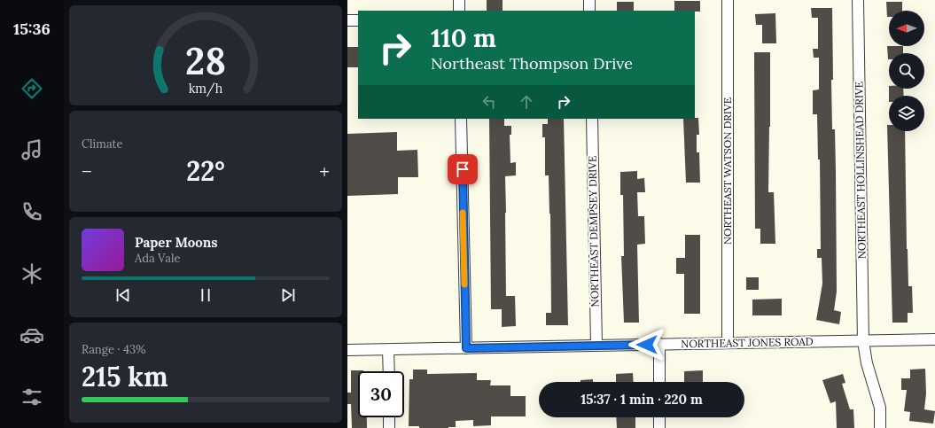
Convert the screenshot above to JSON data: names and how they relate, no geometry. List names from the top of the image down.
{
  "streets": {
    "street": [
      "NORTHEAST HOLLINSHEAD DRIVE",
      "NORTHEAST WATSON DRIVE",
      "NORTHEAST DEMPSEY DRIVE",
      "NORTHEAST JONES ROAD"
    ]
  },
  "crossings": [
    ["NORTHEAST HOLLINSHEAD DRIVE", "NORTHEAST JONES ROAD"],
    ["NORTHEAST WATSON DRIVE", "NORTHEAST JONES ROAD"],
    ["NORTHEAST DEMPSEY DRIVE", "NORTHEAST JONES ROAD"]
  ],
  "north": "left",
  "page": {
    "tabs": "15:36",
    "turn": ["110 m", "Northeast Thompson Drive"],
    "tile": [
      "Climate",
      ["Range · 43%", "215 km"]
    ],
    "heat": ["−", "22°", "+"],
    "song": ["Paper Moons", "Ada Vale"],
    "limit": "30",
    "trip": "15:37 · 1 min · 220 m",
    "gauge": ["28", "km/h"]
  }
}
